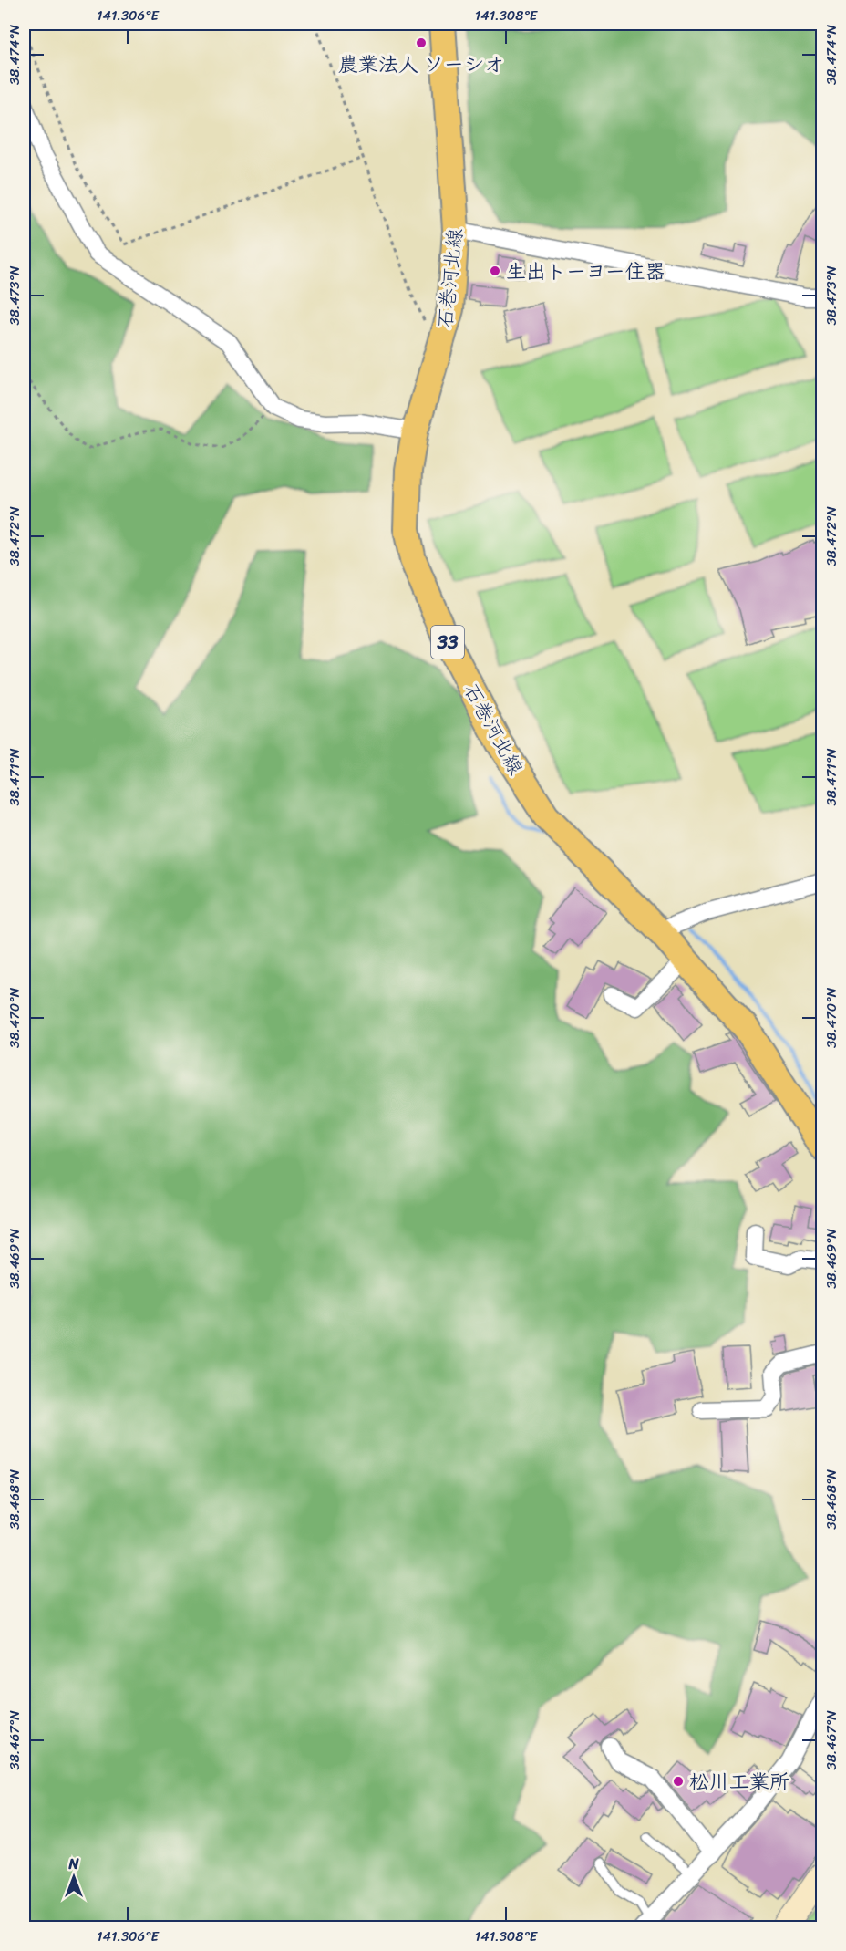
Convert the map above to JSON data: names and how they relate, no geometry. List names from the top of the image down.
{
  "streets": {
    "main road": ["石巻河北線", "33"]
  },
  "places": ["農業法人 ソーシオ", "生出トーヨー住器", "松川工業所"],
  "north": "top",
  "coordinates": [
    "141.306°E",
    "141.308°E",
    "38.474°N",
    "38.473°N",
    "38.472°N",
    "38.471°N",
    "38.470°N",
    "38.469°N",
    "38.468°N",
    "38.467°N"
  ]
}
